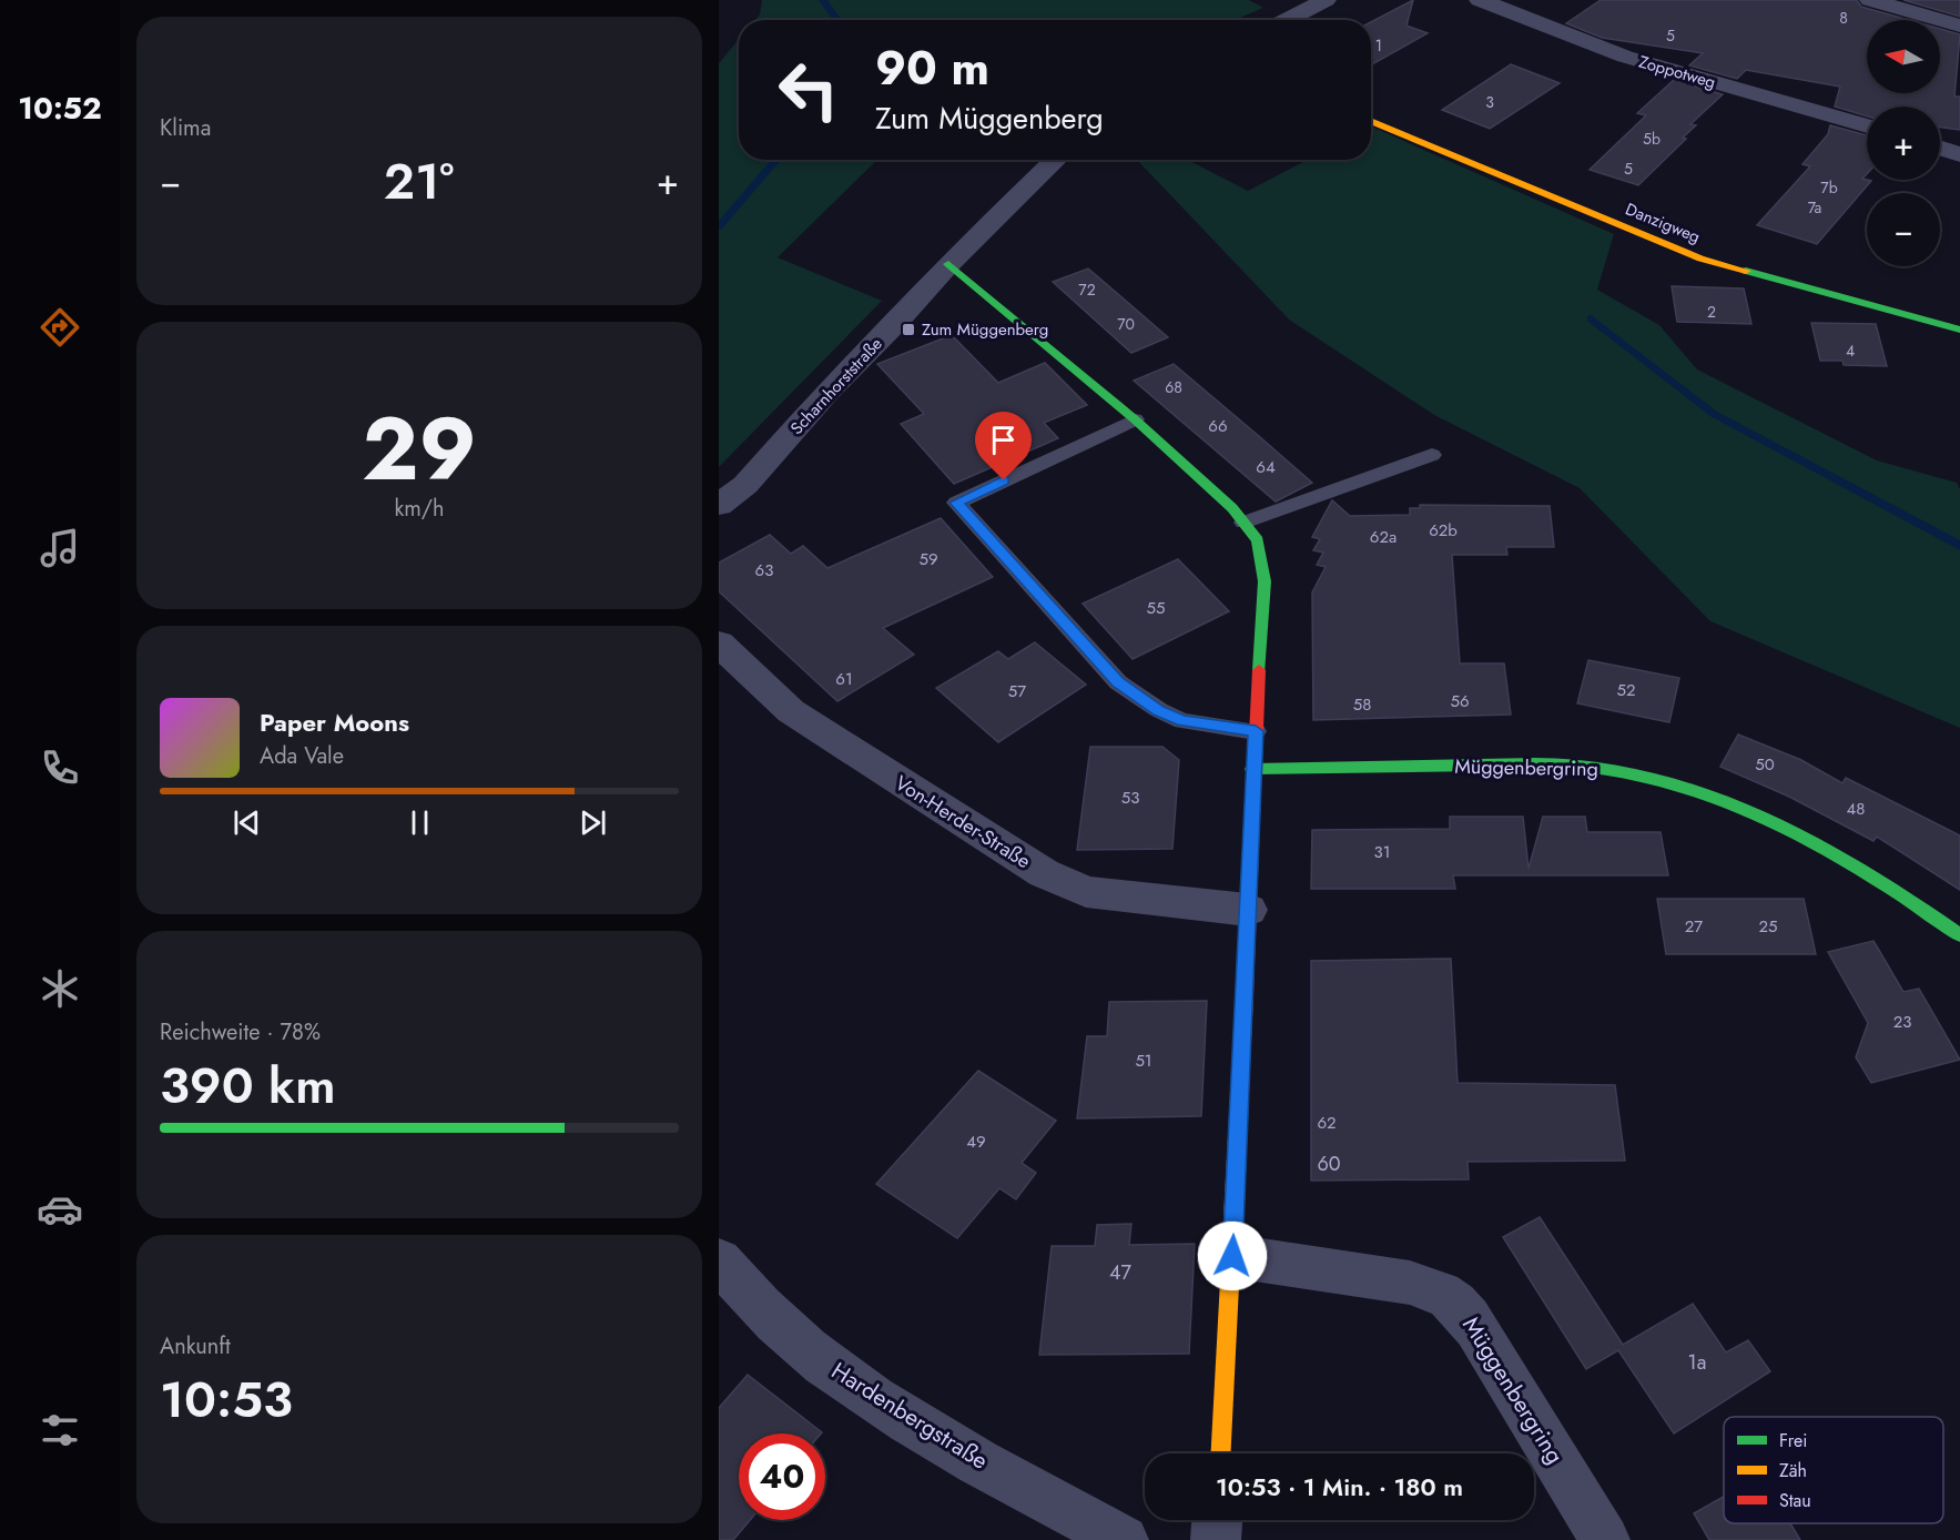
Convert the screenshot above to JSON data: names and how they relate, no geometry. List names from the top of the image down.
{
  "streets": {
    "street": [
      "Zoppotweg",
      "Danzigweg",
      "Scharnhorststraße",
      "Müggenbergring",
      "Von-Herder-Straße",
      "Hardenbergstraße"
    ]
  },
  "places": {
    "transit": ["Zum Müggenberg"]
  },
  "house_numbers": [
    "8",
    "5",
    "1",
    "3",
    "5b",
    "5",
    "7b",
    "7a",
    "72",
    "2",
    "70",
    "4",
    "68",
    "66",
    "64",
    "62b",
    "62a",
    "59",
    "63",
    "55",
    "61",
    "52",
    "57",
    "56",
    "58",
    "50",
    "53",
    "48",
    "31",
    "27",
    "25",
    "23",
    "51",
    "62",
    "49",
    "60",
    "47",
    "1a"
  ],
  "legend": ["Frei", "Zäh", "Stau"],
  "north": "left",
  "page": {
    "tabs": "10:52",
    "tile": [
      "Klima",
      ["29", "km/h"],
      ["Reichweite · 78%", "390 km"],
      ["Ankunft", "10:53"]
    ],
    "map_buttons": ["+", "−"],
    "turn": ["90 m", "Zum Müggenberg"],
    "heat": ["−", "21°", "+"],
    "song": ["Paper Moons", "Ada Vale"],
    "limit": "40",
    "trip": "10:53 · 1 Min. · 180 m"
  }
}
